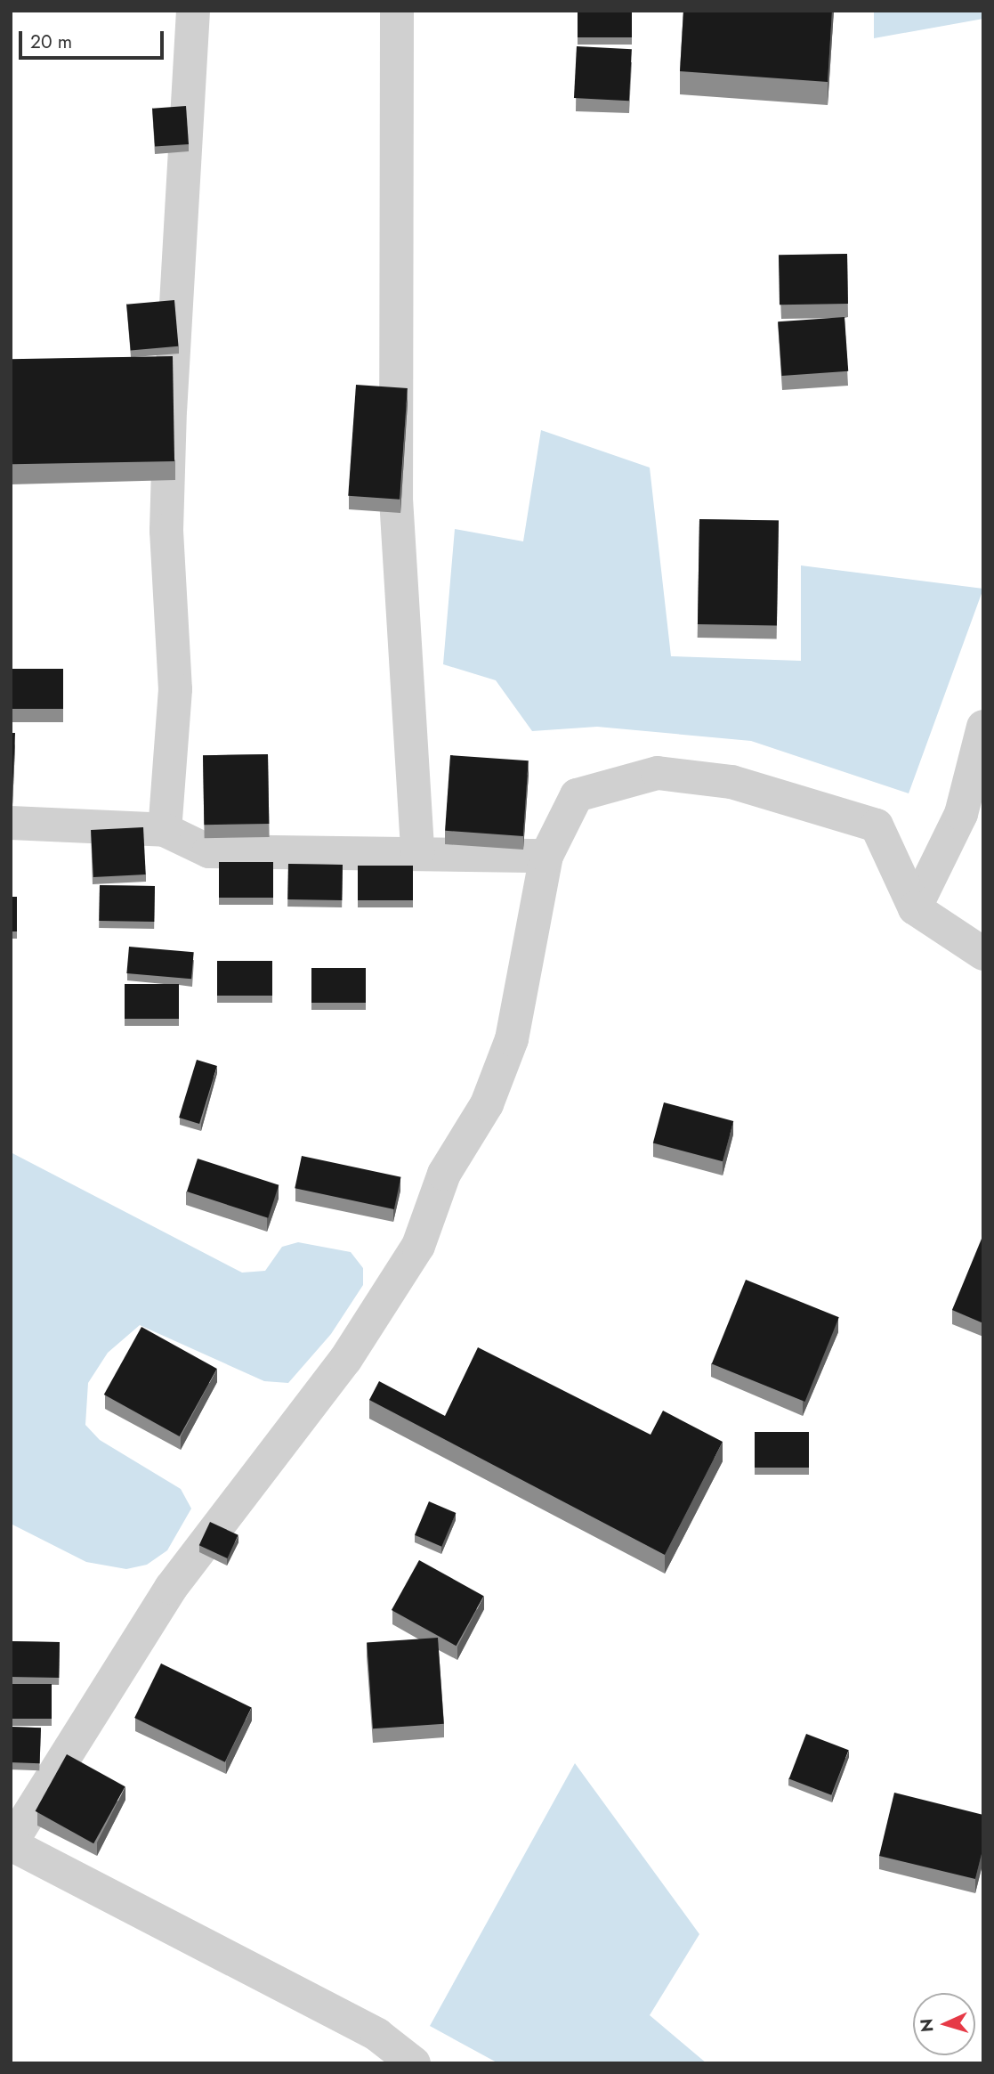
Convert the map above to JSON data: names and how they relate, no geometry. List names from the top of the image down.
{
  "scale_bar": "20 m",
  "north": "left"
}
